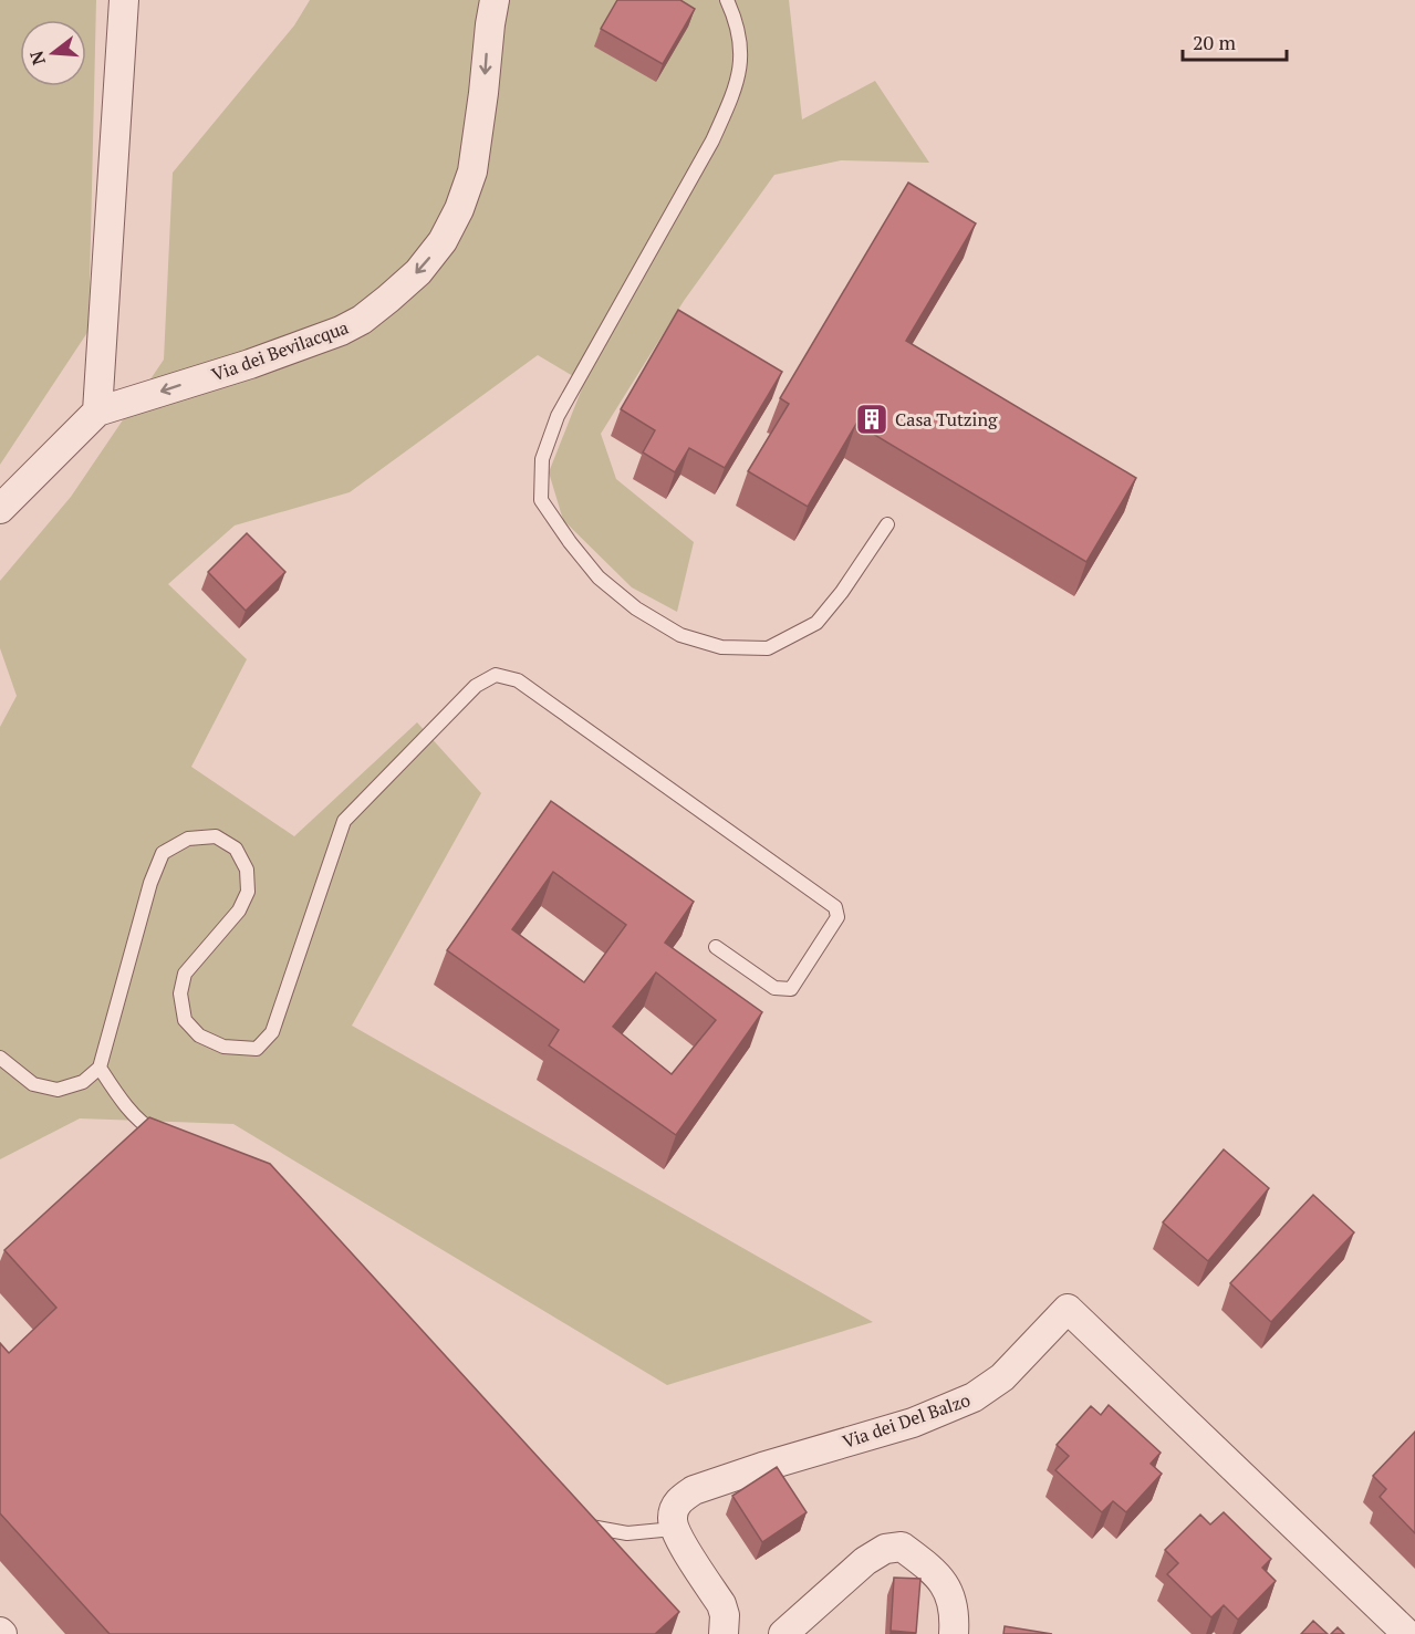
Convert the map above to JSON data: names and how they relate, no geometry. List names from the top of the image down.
{
  "streets": {
    "street": ["Via dei Bevilacqua", "Via dei Del Balzo"]
  },
  "one_way": ["Via dei Bevilacqua"],
  "places": {
    "building": ["Casa Tutzing"]
  },
  "scale_bar": "20 m",
  "north": "left"
}
